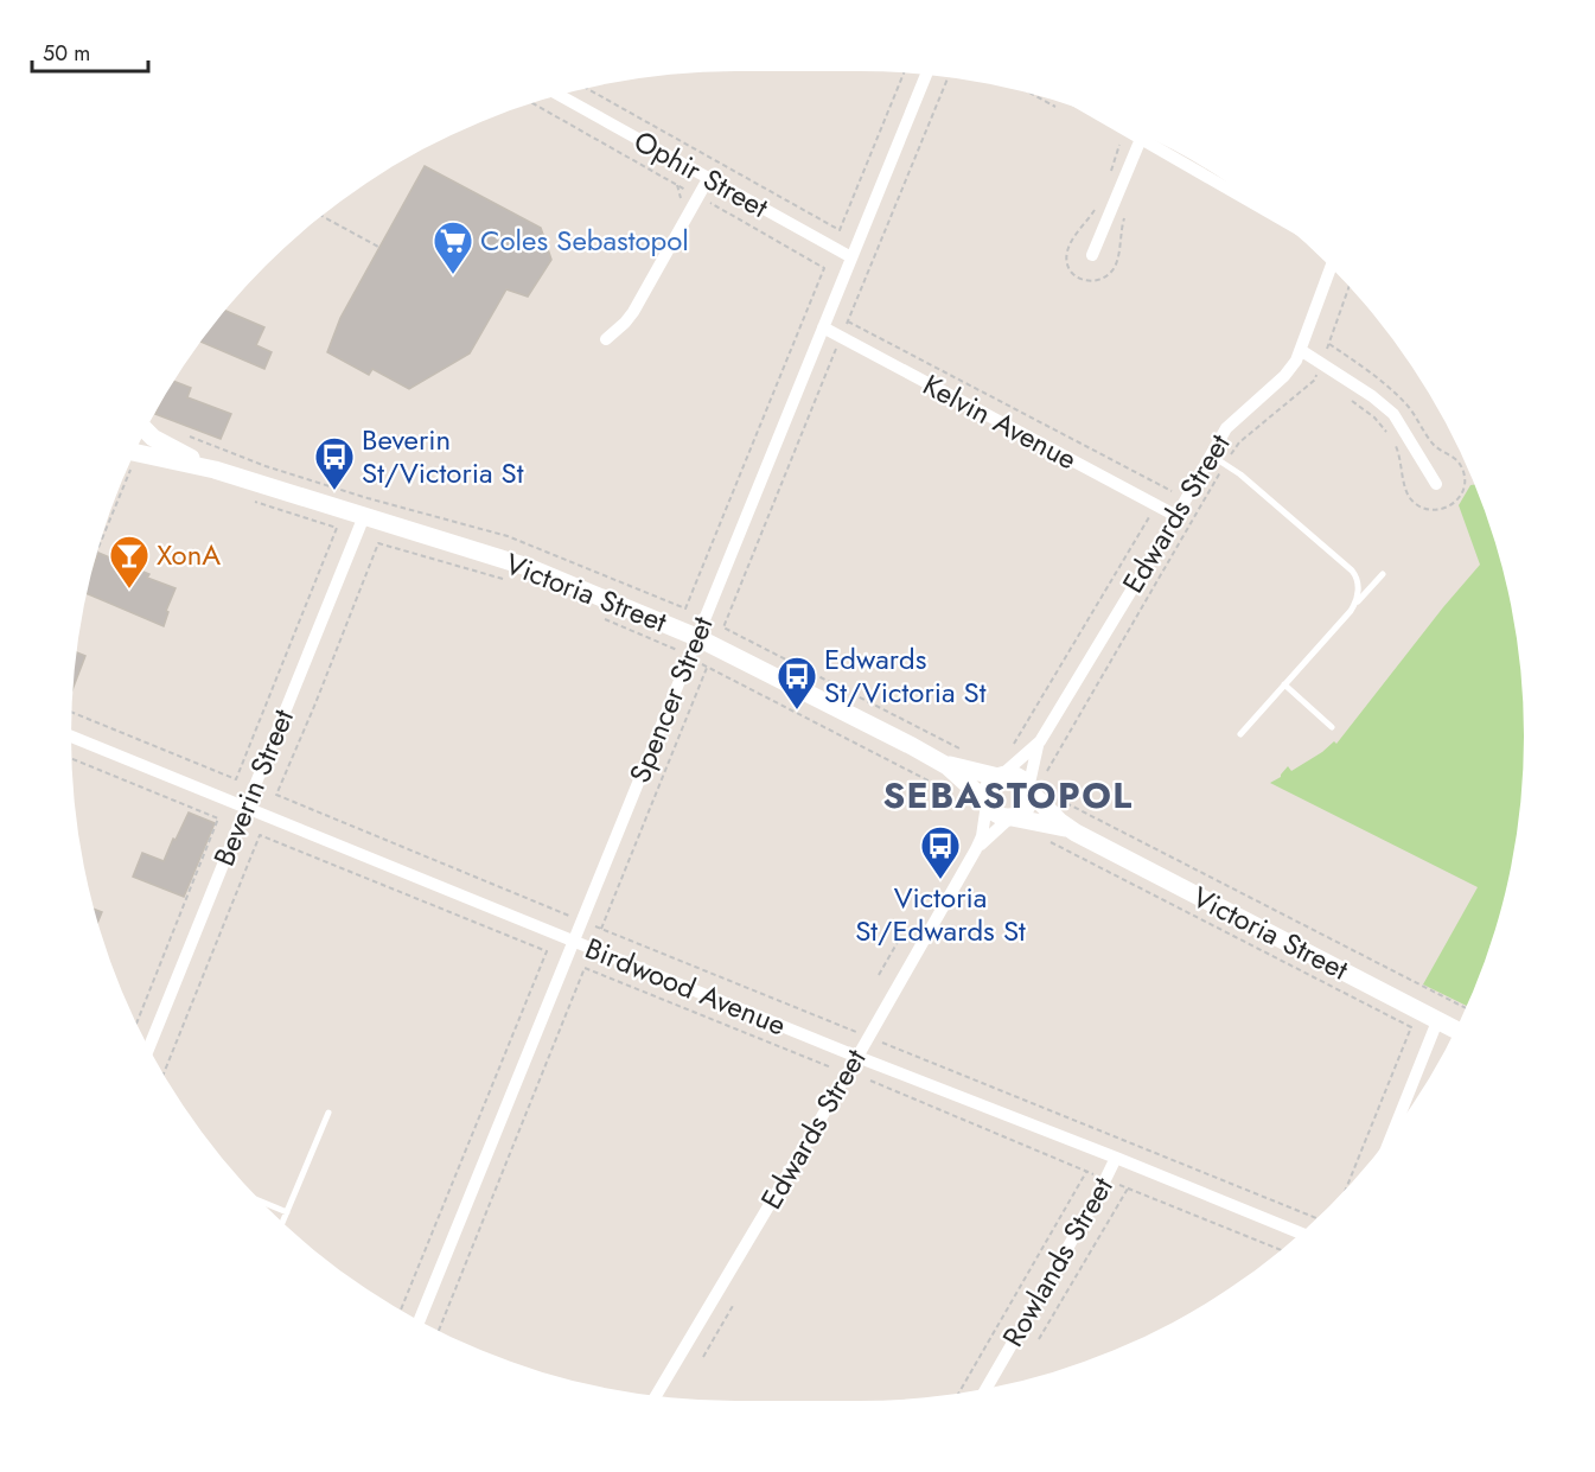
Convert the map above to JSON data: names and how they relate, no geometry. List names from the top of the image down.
{
  "streets": {
    "street": [
      "Ophir Street",
      "Kelvin Avenue",
      "Edwards Street",
      "Victoria Street",
      "Spencer Street",
      "Beverin Street",
      "Birdwood Avenue",
      "Rowlands Street"
    ]
  },
  "crossings": [
    ["Ophir Street", "Spencer Street"],
    ["Kelvin Avenue", "Edwards Street"],
    ["Kelvin Avenue", "Spencer Street"],
    ["Edwards Street", "Victoria Street"],
    ["Edwards Street", "Birdwood Avenue"],
    ["Victoria Street", "Spencer Street"],
    ["Victoria Street", "Beverin Street"],
    ["Spencer Street", "Birdwood Avenue"],
    ["Beverin Street", "Birdwood Avenue"],
    ["Birdwood Avenue", "Rowlands Street"]
  ],
  "districts": ["SEBASTOPOL"],
  "places": {
    "supermarket": ["Coles Sebastopol"],
    "bus stop": ["Beverin St/Victoria St", "Edwards St/Victoria St", "Victoria St/Edwards St"],
    "bar": ["XonA"]
  },
  "scale_bar": "50 m"
}
